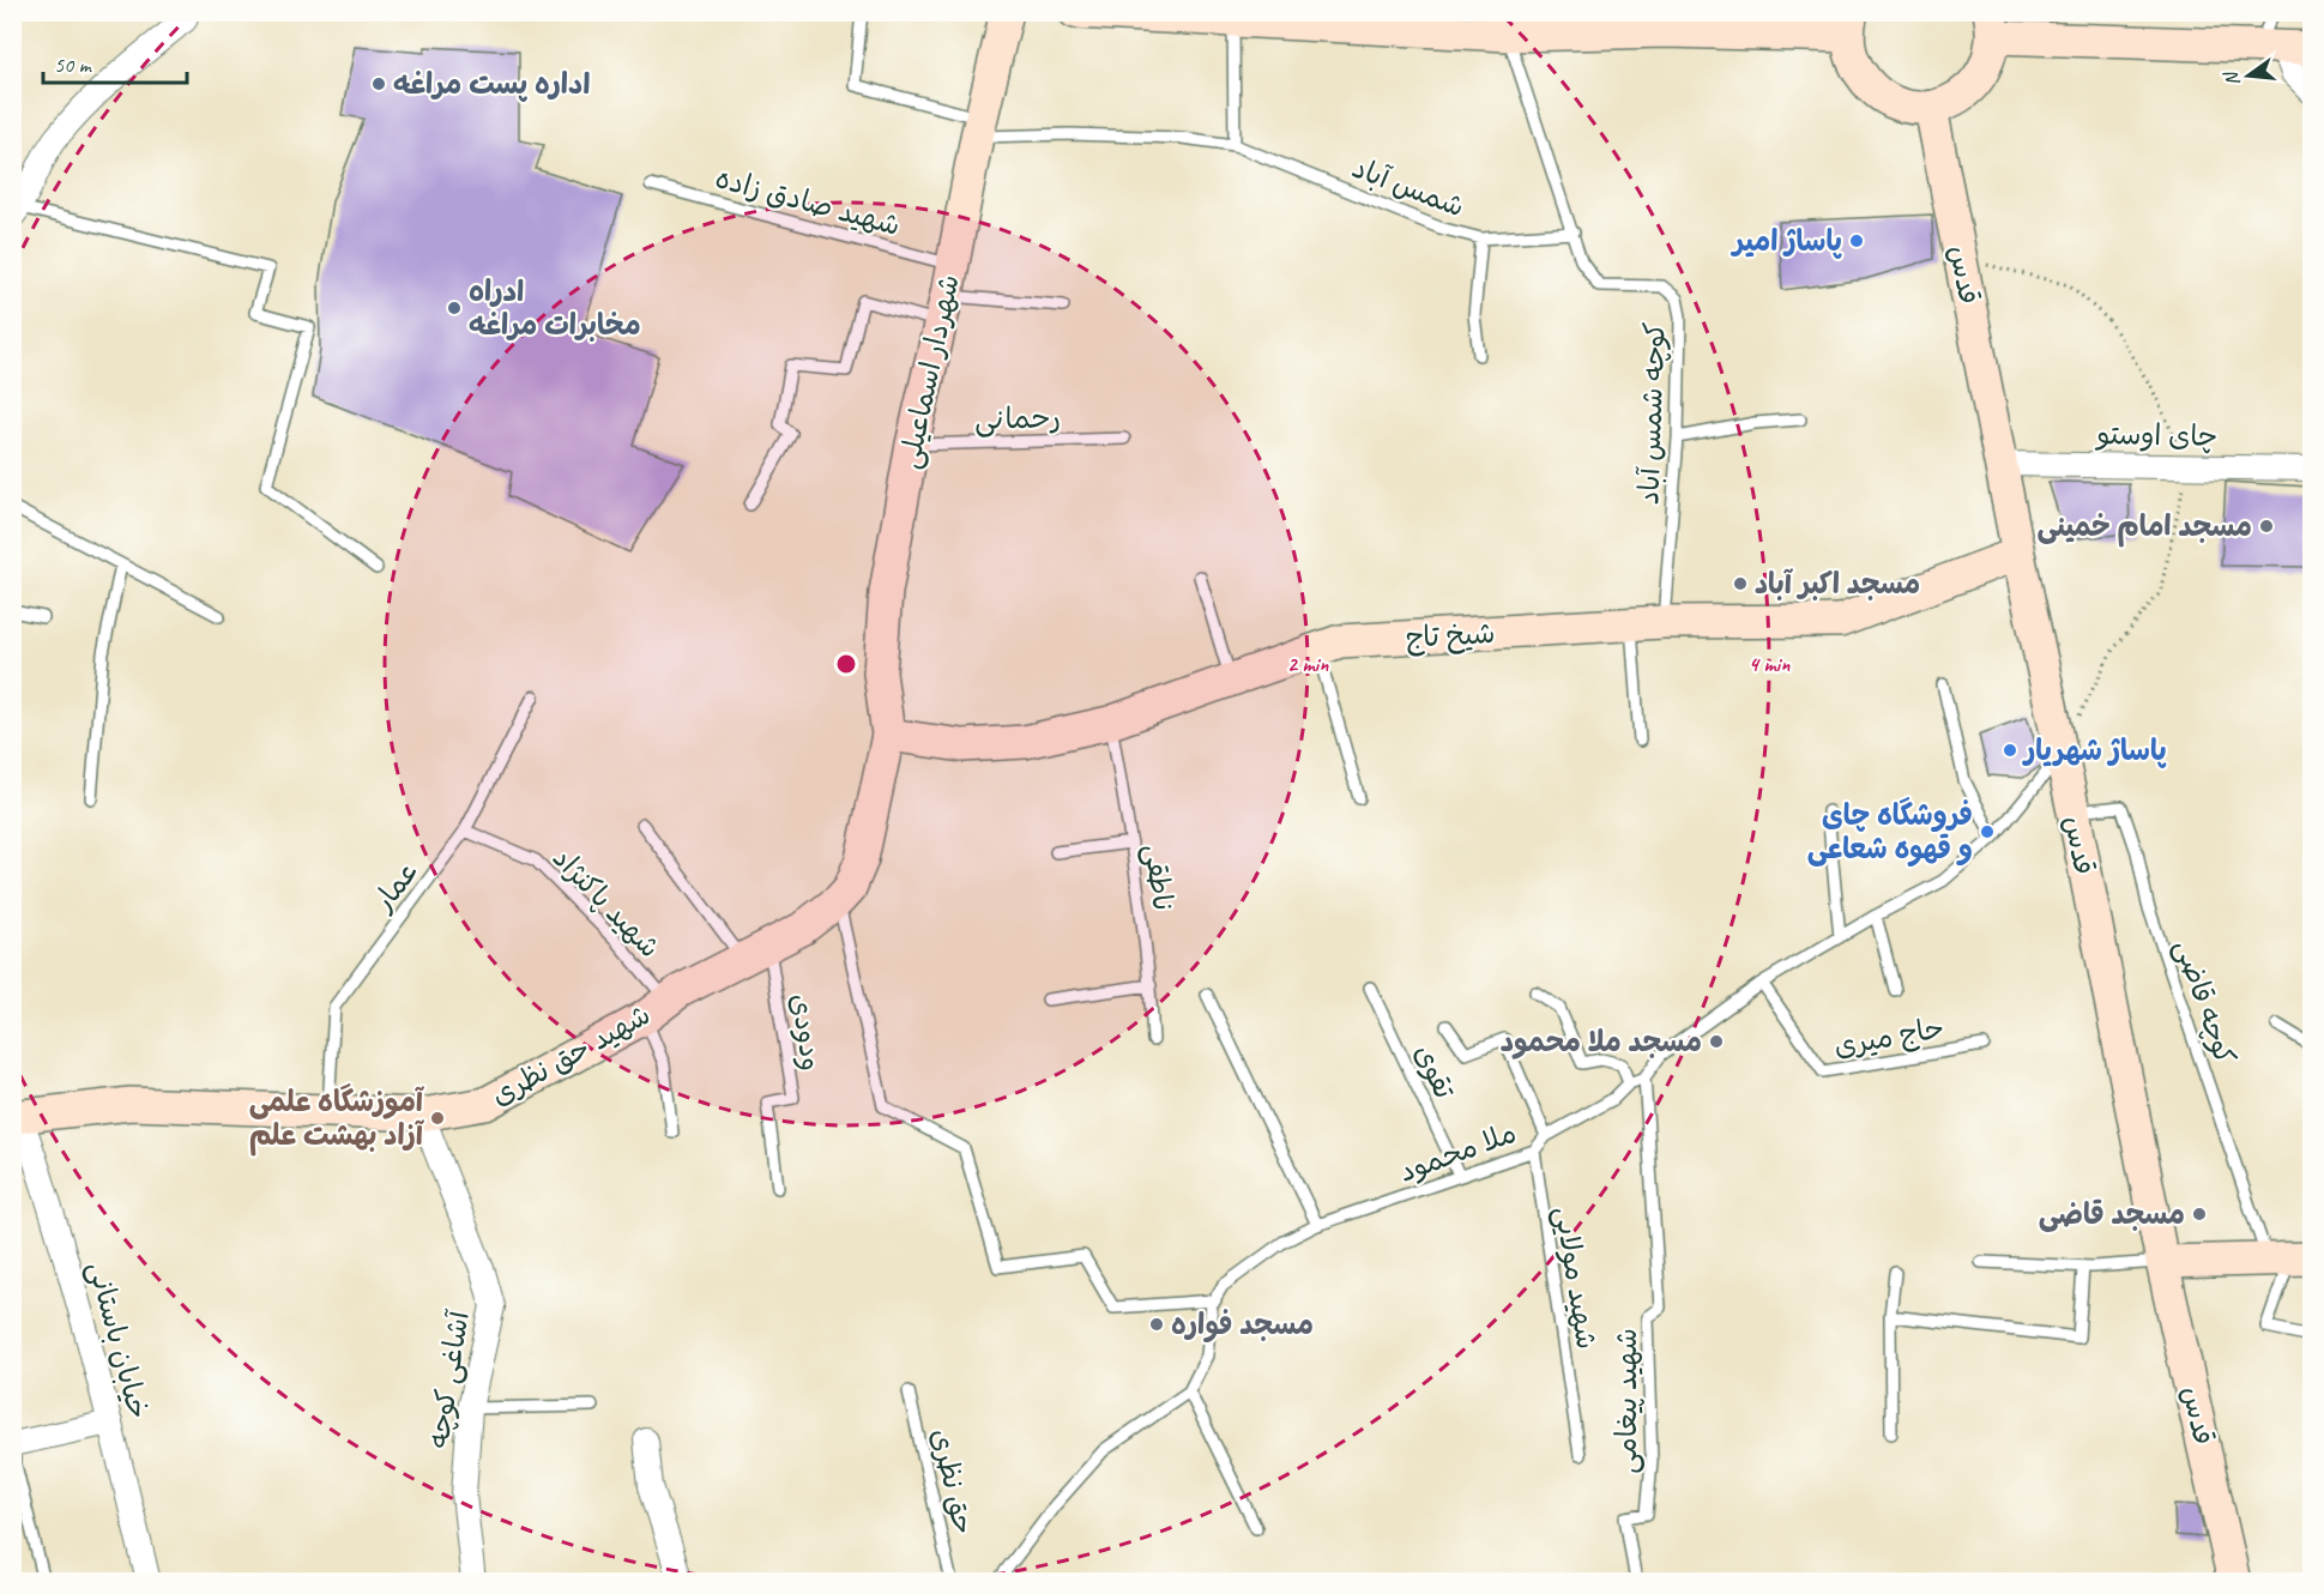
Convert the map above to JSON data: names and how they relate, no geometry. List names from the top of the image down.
{
  "streets": {
    "street": [
      "قدس",
      "شهردار اسماعیلی",
      "چای اوستو",
      "شیخ تاج",
      "شهید حق نظری",
      "خیابان باستانی",
      "آشاغی کوچه"
    ],
    "lane": [
      "شمس آباد",
      "شهید صادق زاده",
      "کوچه شمس آباد",
      "رحمانی",
      "ناطقی",
      "عمار",
      "شهید پاکنژاد",
      "کوچه قاضی",
      "ودودی",
      "حاج میری",
      "تقوی",
      "ملا محمود",
      "شهید مولایی",
      "شهید پیغامی",
      "حق نظری"
    ]
  },
  "crossings": [
    ["شمس آباد", "شهردار اسماعیلی"],
    ["شمس آباد", "کوچه شمس آباد"],
    ["شهید صادق زاده", "شهردار اسماعیلی"],
    ["قدس", "چای اوستو"],
    ["قدس", "شیخ تاج"],
    ["قدس", "کوچه قاضی"],
    ["قدس", "ملا محمود"],
    ["شهردار اسماعیلی", "رحمانی"],
    ["شهردار اسماعیلی", "شیخ تاج"],
    ["شهردار اسماعیلی", "شهید حق نظری"],
    ["کوچه شمس آباد", "شیخ تاج"],
    ["شیخ تاج", "ناطقی"],
    ["شیخ تاج", "شهید حق نظری"],
    ["عمار", "شهید پاکنژاد"],
    ["عمار", "شهید حق نظری"],
    ["شهید پاکنژاد", "شهید حق نظری"],
    ["ودودی", "شهید حق نظری"],
    ["حاج میری", "ملا محمود"],
    ["شهید حق نظری", "خیابان باستانی"],
    ["شهید حق نظری", "آشاغی کوچه"],
    ["تقوی", "ملا محمود"],
    ["ملا محمود", "شهید مولایی"],
    ["ملا محمود", "شهید پیغامی"]
  ],
  "places": [
    "اداره پست مراغه",
    "پاساژ امیر",
    "ادراه مخابرات مراغه",
    "مسجد امام خمینی",
    "مسجد اکبر آباد",
    "پاساژ شهریار",
    "فروشگاه چای و قهوه شعاعی",
    "مسجد ملا محمود",
    "آموزشگاه علمی آزاد بهشت علم",
    "مسجد قاضی",
    "مسجد فواره"
  ],
  "scale_bar": "50 m",
  "north": "left",
  "rings": ["2 min", "4 min"]
}
